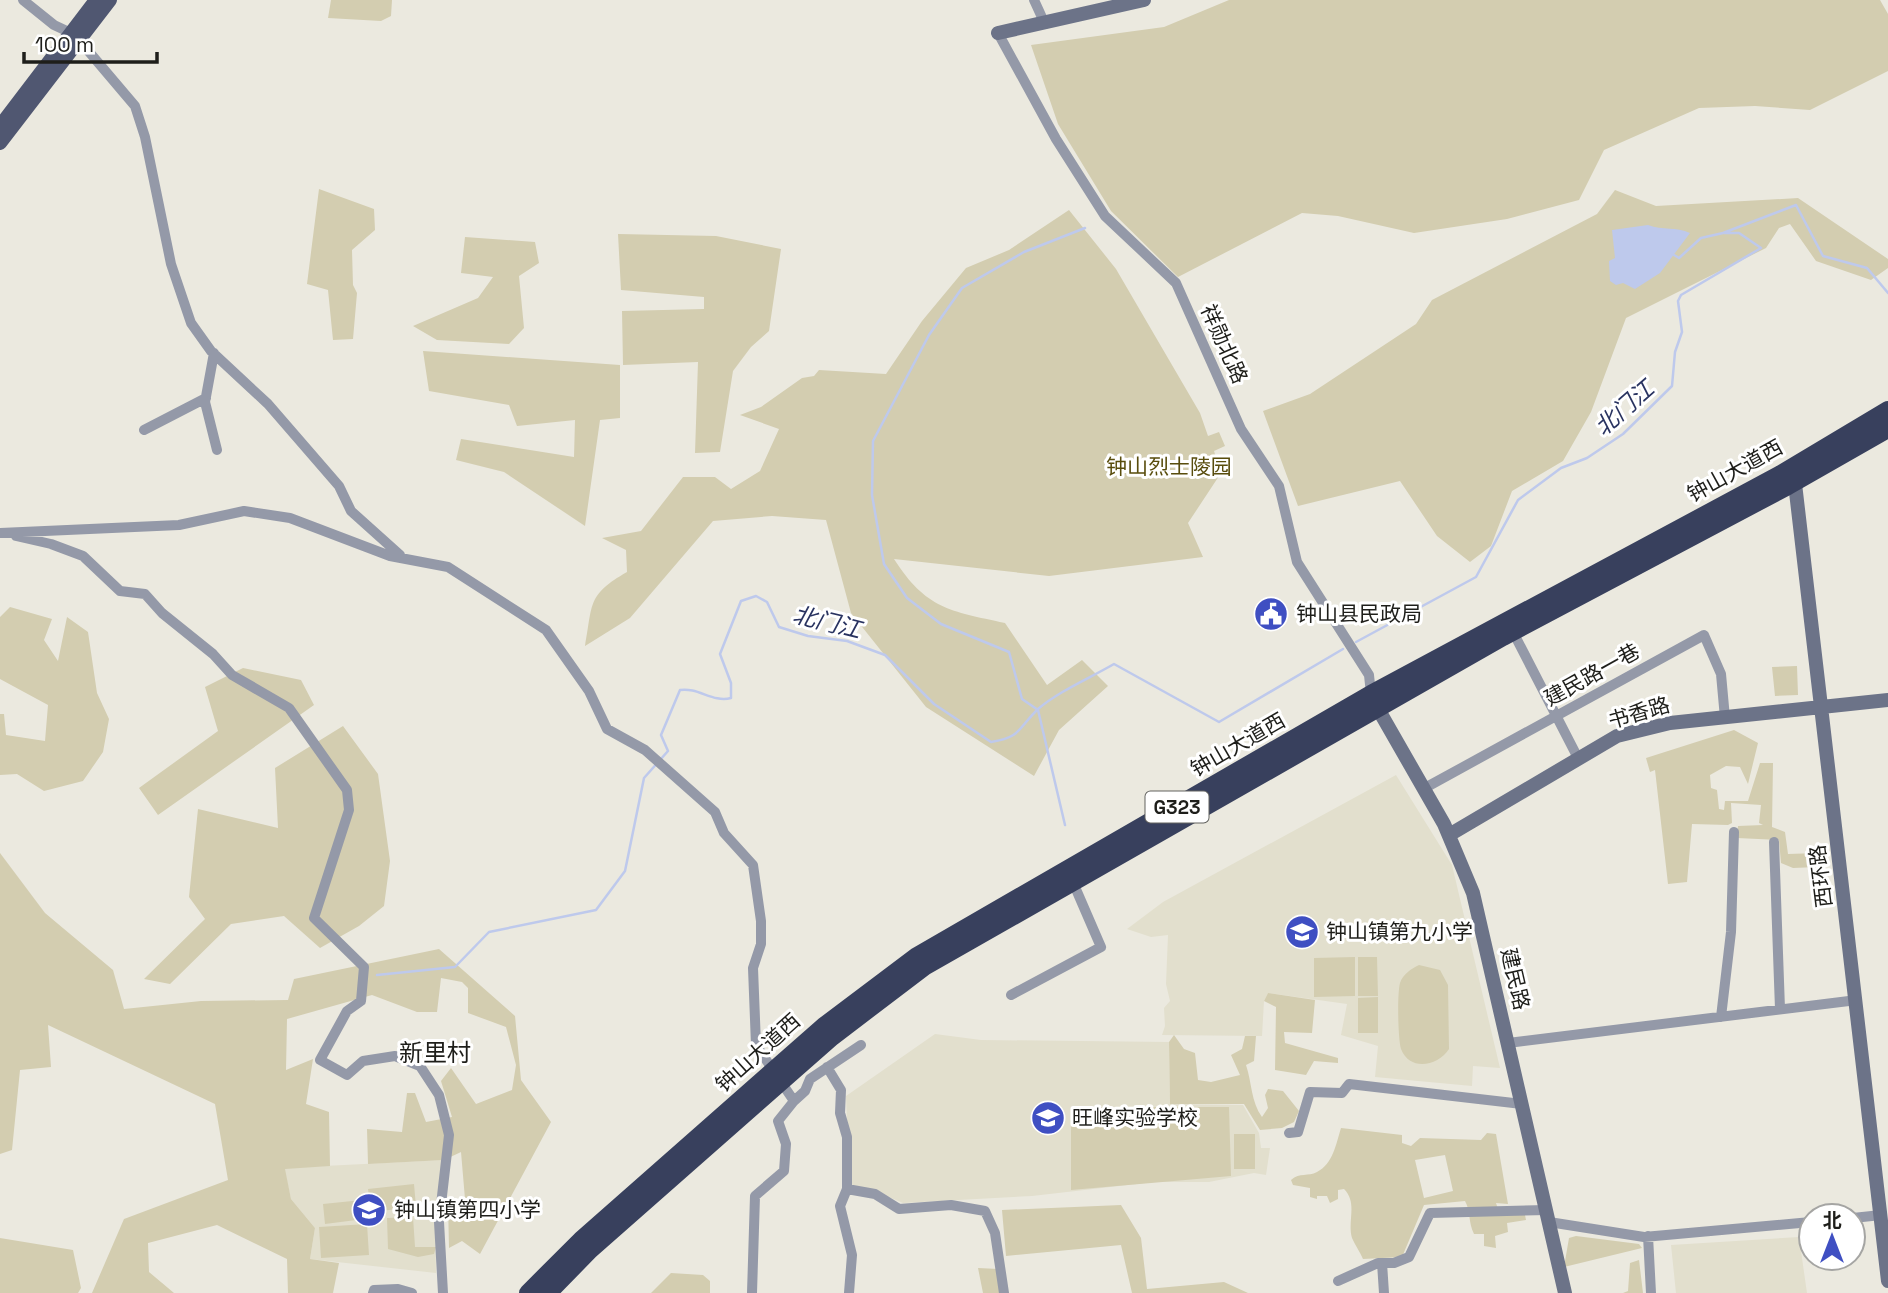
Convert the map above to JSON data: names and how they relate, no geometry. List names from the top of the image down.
{
  "streets": {
    "highway": ["钟山大道西", "G323"],
    "street": [
      "祥勋北路",
      "建民路一巷",
      "书香路",
      "西环路",
      "建民路"
    ]
  },
  "crossings": [
    ["祥勋北路", "钟山大道西"],
    ["祥勋北路", "建民路"],
    ["钟山大道西", "西环路"],
    ["钟山大道西", "建民路"],
    ["建民路一巷", "书香路"],
    ["建民路一巷", "建民路"],
    ["书香路", "西环路"],
    ["书香路", "建民路"]
  ],
  "districts": ["新里村"],
  "water": ["北门江"],
  "parks": ["钟山烈士陵园"],
  "places": {
    "public building": ["钟山县民政局"],
    "school or university": ["钟山镇第九小学", "旺峰实验学校", "钟山镇第四小学"]
  },
  "scale_bar": "100 m",
  "north": "top"
}
